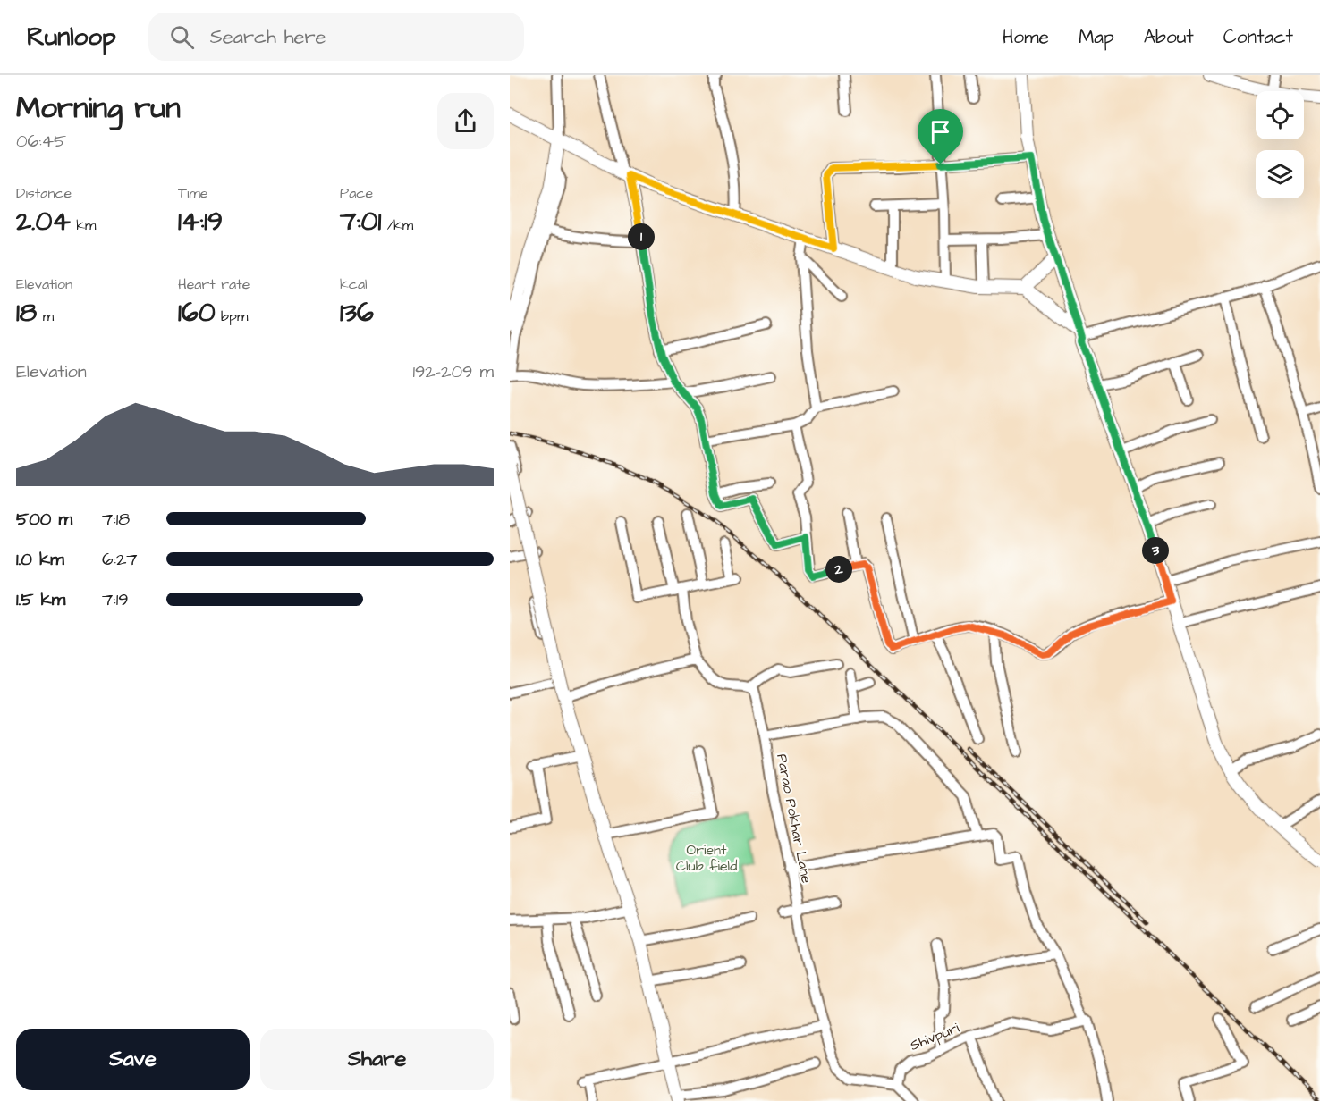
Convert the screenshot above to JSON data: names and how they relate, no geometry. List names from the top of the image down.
{
  "streets": {
    "street": ["Parao Pokhar Lane", "Shivpuri"]
  },
  "crossings": [
    ["Parao Pokhar Lane", "Shivpuri"]
  ],
  "parks": ["Orient Club field"],
  "page": {
    "header": "Runloop",
    "search": "Search here",
    "nav": [
      "Home",
      "Map",
      "About",
      "Contact"
    ],
    "heading": ["Morning run", "06:45"],
    "stats": [
      ["Distance", "2.04 km"],
      ["Time", "14:19"],
      ["Pace", "7:01 /km"],
      ["Elevation", "18 m"],
      ["Heart rate", "160 bpm"],
      ["kcal", "136"]
    ],
    "pins": ["1", "3", "2"],
    "chart": ["Elevation", "192–209 m"],
    "list": [
      {
        "name": "500 m",
        "note": "7:18"
      },
      {
        "name": "1.0 km",
        "note": "6:27"
      },
      {
        "name": "1.5 km",
        "note": "7:19"
      }
    ],
    "buttons": ["Save", "Share"]
  }
}
